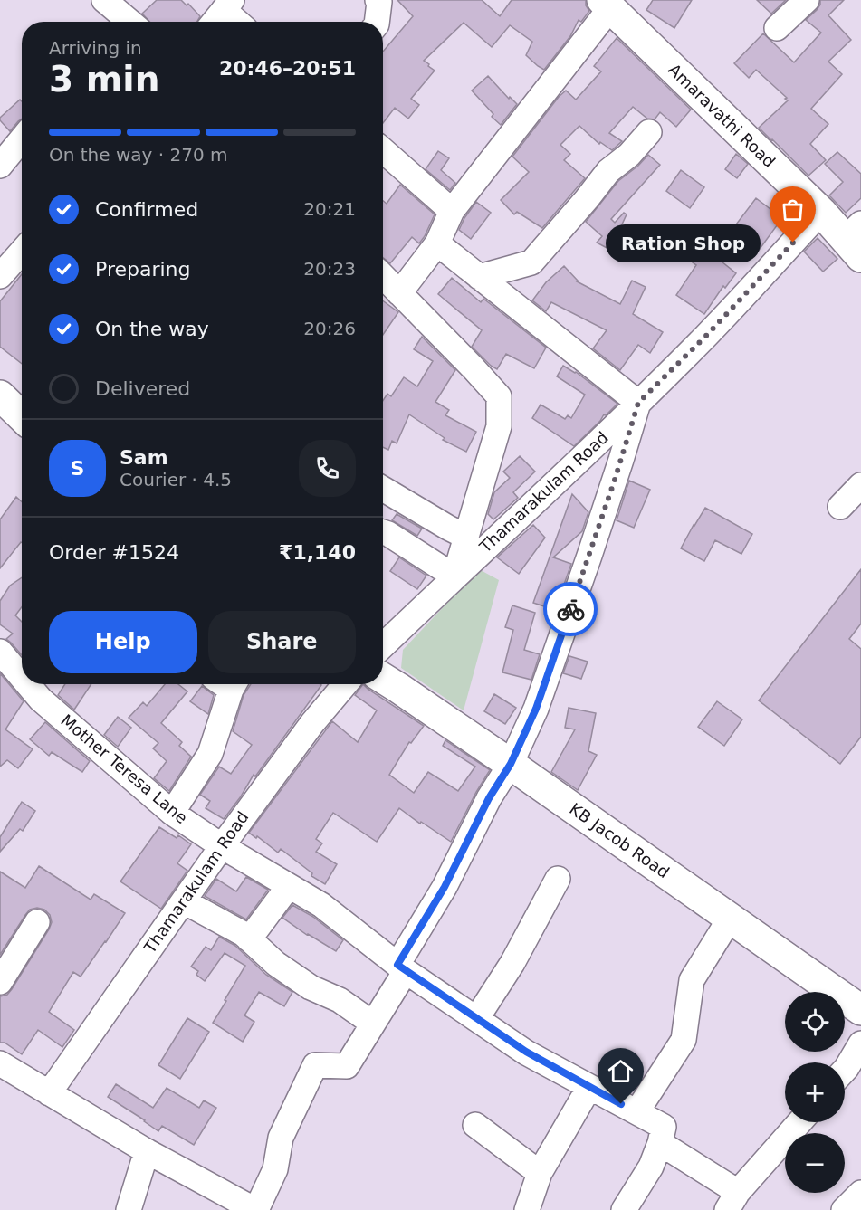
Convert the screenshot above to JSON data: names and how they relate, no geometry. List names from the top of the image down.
{
  "streets": {
    "main road": ["Amaravathi Road", "KB Jacob Road"],
    "street": ["Thamarakulam Road", "Mother Teresa Lane"]
  },
  "crossings": [
    ["Amaravathi Road", "Thamarakulam Road"],
    ["Thamarakulam Road", "Mother Teresa Lane"]
  ],
  "places": ["Ration Shop"],
  "page": {
    "heading": ["3 min", "Arriving in", "20:46–20:51"],
    "panel": [
      "Sam",
      "Courier · 4.5",
      "Order #1524",
      "₹1,140"
    ],
    "bar": "On the way · 270 m",
    "list": [
      ["Confirmed", "20:21"],
      ["Preparing", "20:23"],
      ["On the way", "20:26"],
      "Delivered"
    ],
    "bubble": "Ration Shop",
    "round": "S",
    "buttons": ["Help", "Share"],
    "map_buttons": ["+", "−"]
  }
}
